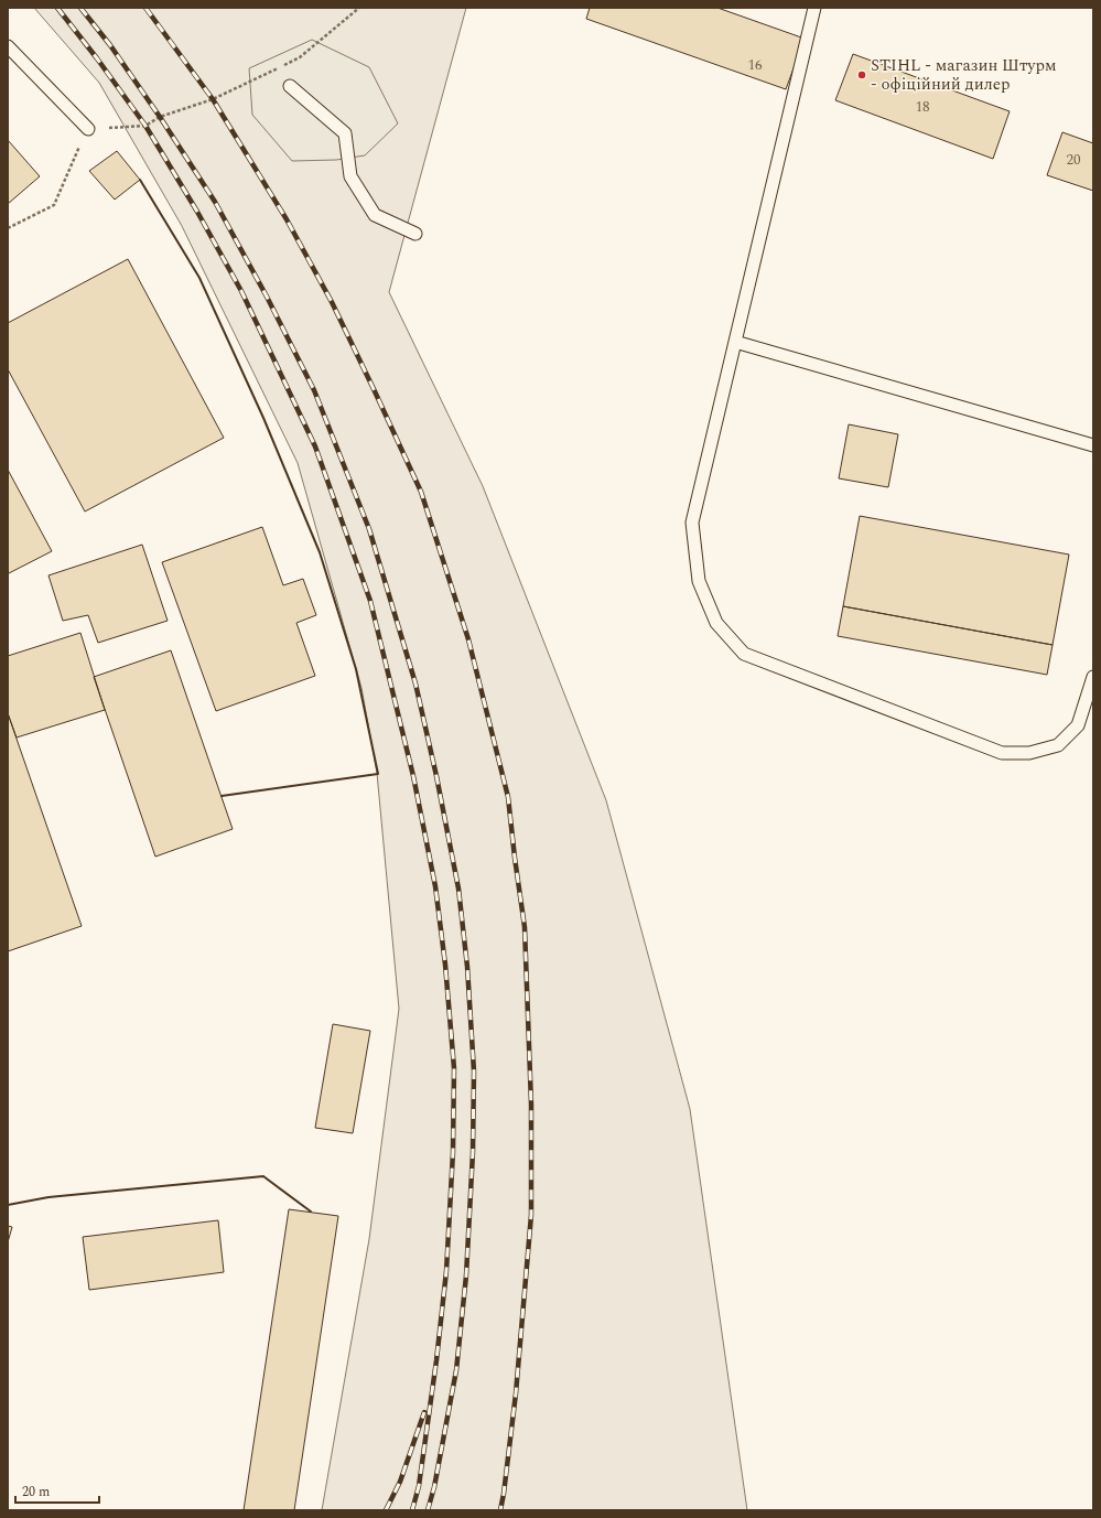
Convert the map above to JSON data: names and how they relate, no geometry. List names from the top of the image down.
{
  "places": ["STIHL - магазин Штурм - офіційний дилер"],
  "house_numbers": ["16", "18", "20"],
  "scale_bar": "20 m"
}
